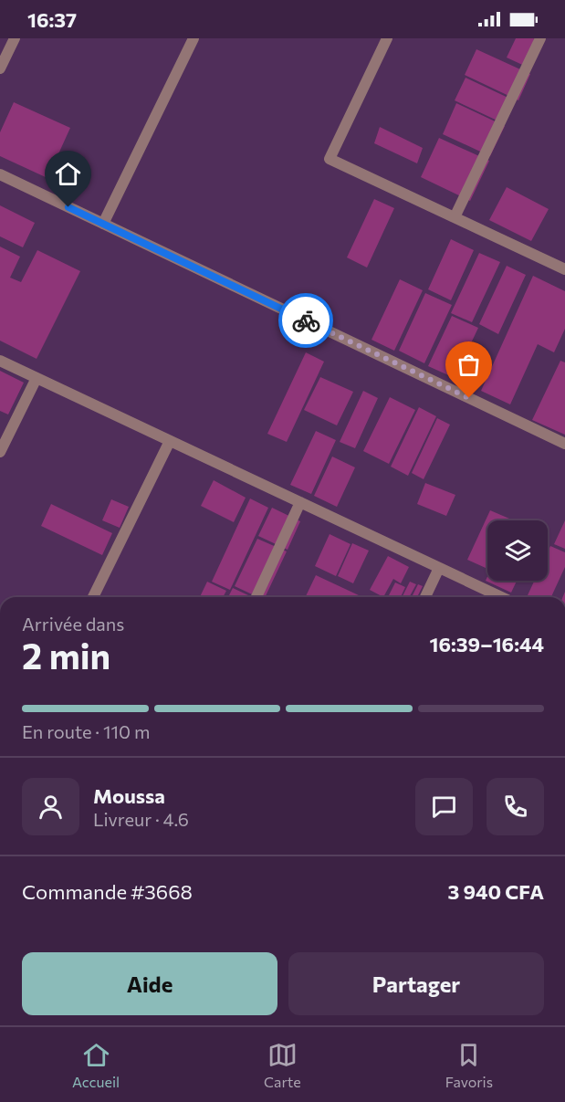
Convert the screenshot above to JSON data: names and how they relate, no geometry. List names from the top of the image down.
{
  "page": {
    "status": "16:37",
    "heading": ["2 min", "Arrivée dans", "16:39–16:44"],
    "panel": [
      "Moussa",
      "Livreur · 4.6",
      "Commande #3668",
      "3 940 CFA"
    ],
    "bar": "En route · 110 m",
    "buttons": ["Aide", "Partager"],
    "tabs": ["Accueil", "Carte", "Favoris"]
  }
}
